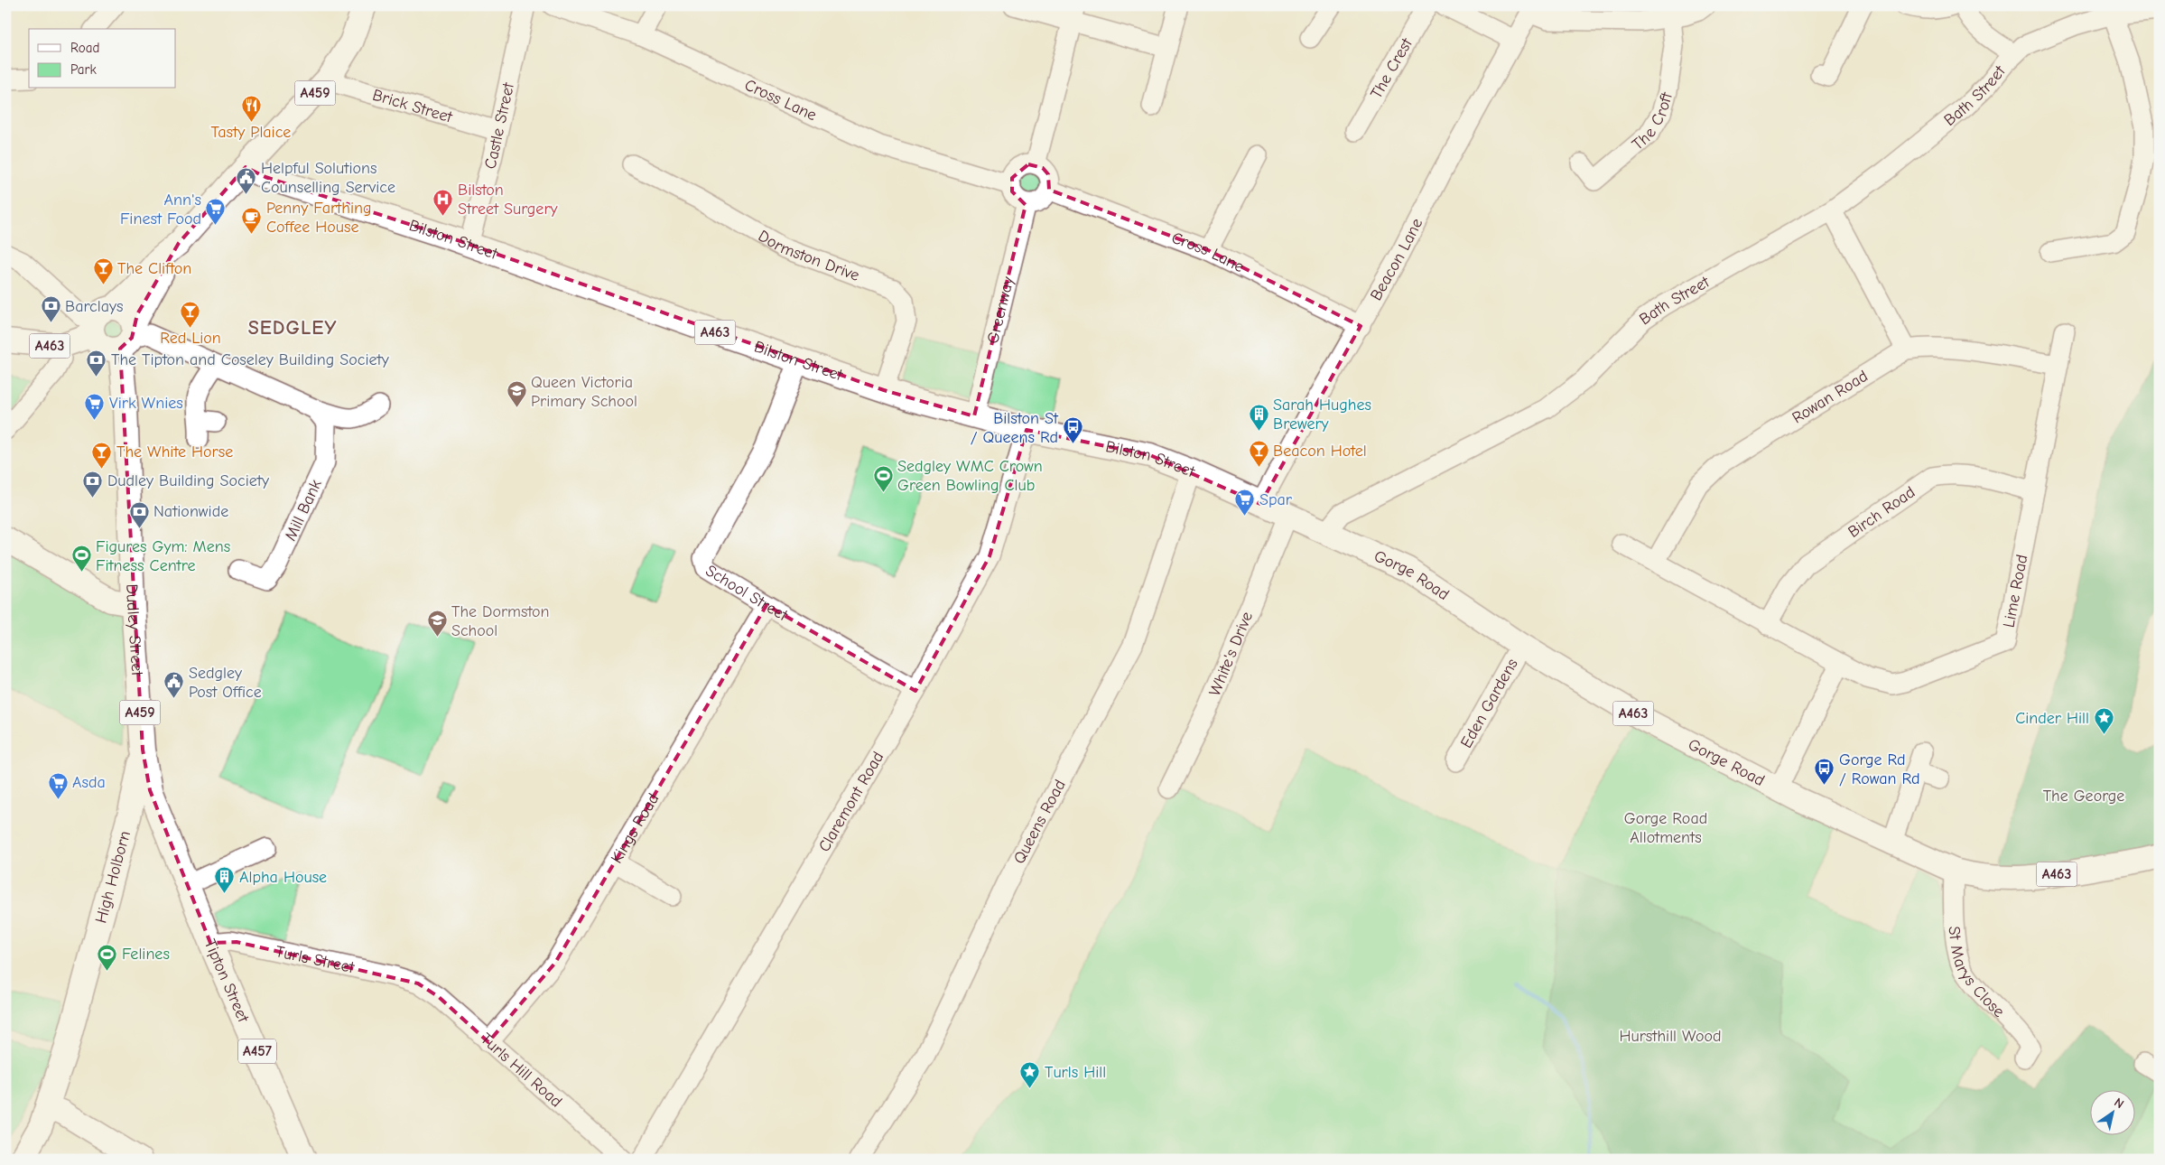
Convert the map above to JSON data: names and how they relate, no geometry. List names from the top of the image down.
{
  "streets": {
    "main road": [
      "A459",
      "Bilston Street",
      "A463",
      "Gorge Road",
      "Dudley Street",
      "High Holborn",
      "Tipton Street",
      "A457"
    ],
    "street": [
      "The Crest",
      "Bath Street",
      "Cross Lane",
      "Brick Street",
      "The Croft",
      "Castle Street",
      "Dormston Drive",
      "Beacon Lane",
      "Greenway",
      "Rowan Road",
      "Mill Bank",
      "Birch Road",
      "School Street",
      "Lime Road",
      "White's Drive",
      "Eden Gardens",
      "Claremont Road",
      "Queens Road",
      "Kings Road",
      "Turls Street",
      "St Marys Close",
      "Turls Hill Road"
    ]
  },
  "crossings": [
    ["A459", "Brick Street"],
    ["A459", "Bilston Street"],
    ["A459", "A463"],
    ["A459", "Dudley Street"],
    ["A459", "High Holborn"],
    ["Bath Street", "Bilston Street"],
    ["Bath Street", "Gorge Road"],
    ["Cross Lane", "Beacon Lane"],
    ["Cross Lane", "Greenway"],
    ["Brick Street", "Castle Street"],
    ["The Croft", "Beacon Lane"],
    ["Castle Street", "Bilston Street"],
    ["Bilston Street", "Dormston Drive"],
    ["Bilston Street", "Beacon Lane"],
    ["Bilston Street", "Greenway"],
    ["Bilston Street", "Gorge Road"],
    ["Bilston Street", "School Street"],
    ["Bilston Street", "White's Drive"],
    ["Bilston Street", "Claremont Road"],
    ["Bilston Street", "Queens Road"],
    ["A463", "Dudley Street"],
    ["Birch Road", "Lime Road"],
    ["Gorge Road", "Eden Gardens"],
    ["Gorge Road", "St Marys Close"],
    ["School Street", "Claremont Road"],
    ["School Street", "Kings Road"],
    ["Dudley Street", "High Holborn"],
    ["Dudley Street", "Tipton Street"],
    ["Kings Road", "Turls Hill Road"],
    ["High Holborn", "Tipton Street"],
    ["Turls Street", "Tipton Street"],
    ["Turls Street", "Turls Hill Road"]
  ],
  "districts": ["SEDGLEY"],
  "parks": ["The George", "Gorge Road Allotments", "Hursthill Wood"],
  "places": {
    "restaurant": ["Tasty Plaice"],
    "public building": ["Helpful Solutions Counselling Service", "Sedgley Post Office"],
    "hospital": ["Bilston Street Surgery"],
    "supermarket": [
      "Ann's Finest Food",
      "Virk Wnies",
      "Spar",
      "Asda"
    ],
    "cafe": ["Penny Farthing Coffee House"],
    "bar": [
      "The Clifton",
      "Red Lion",
      "Beacon Hotel",
      "The White Horse"
    ],
    "bank": [
      "Barclays",
      "The Tipton and Coseley Building Society",
      "Dudley Building Society",
      "Nationwide"
    ],
    "school or university": ["Queen Victoria Primary School", "The Dormston School"],
    "building": ["Sarah Hughes Brewery", "Alpha House"],
    "bus stop": ["Bilston St / Queens Rd", "Gorge Rd / Rowan Rd"],
    "sports": ["Sedgley WMC Crown Green Bowling Club", "Figures Gym: Mens Fitness Centre", "Felines"],
    "place": ["Cinder Hill", "Turls Hill"]
  },
  "legend": ["Road", "Park"],
  "north": "top right"
}
